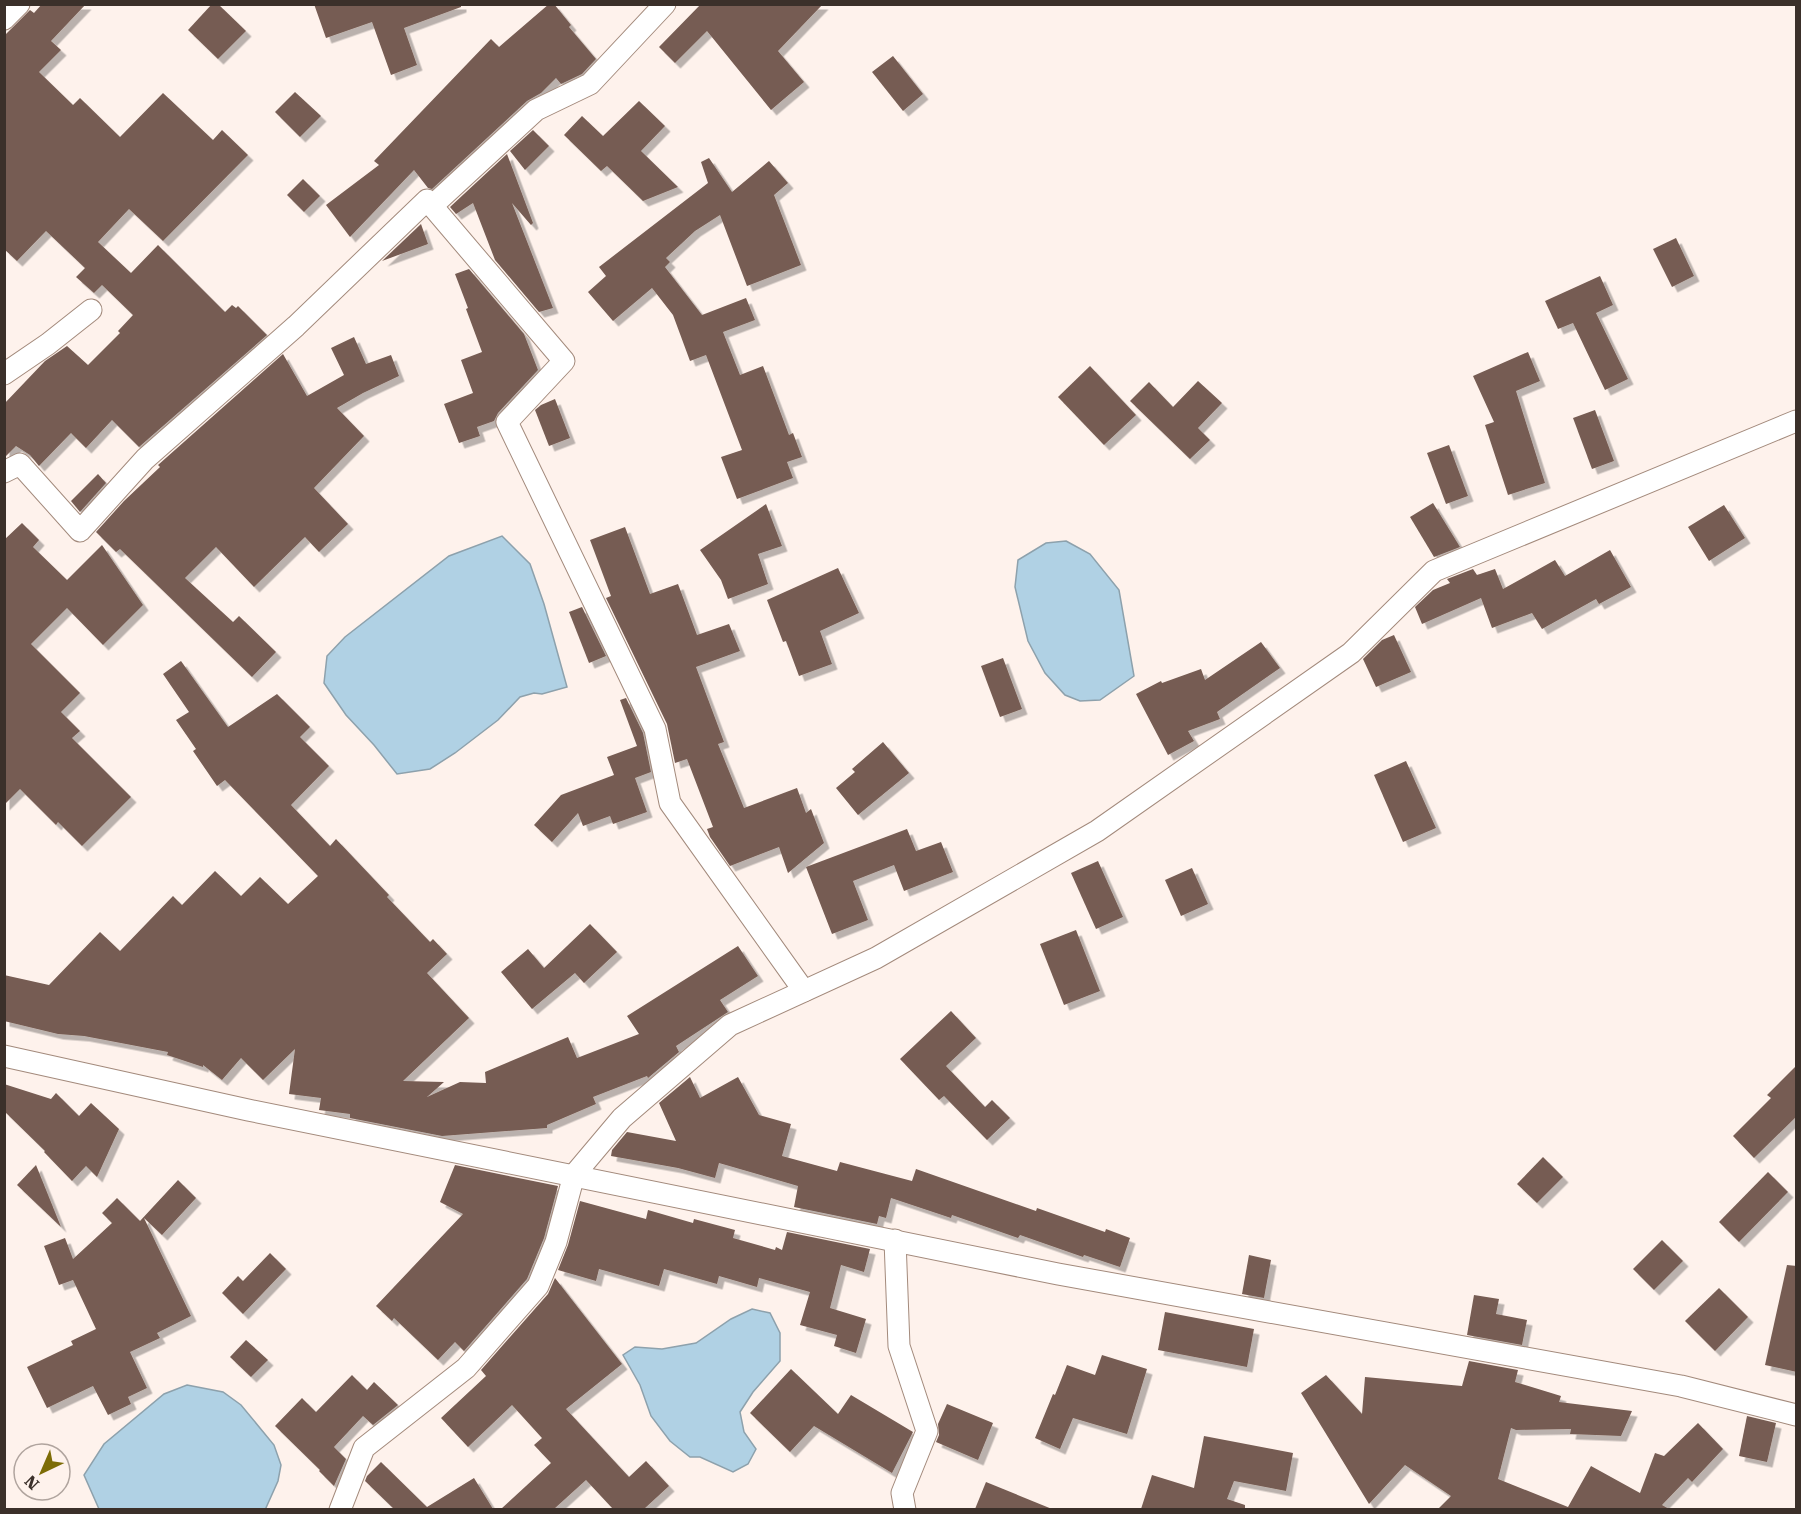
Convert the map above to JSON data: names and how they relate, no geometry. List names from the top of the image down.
{
  "north": "bottom left"
}
